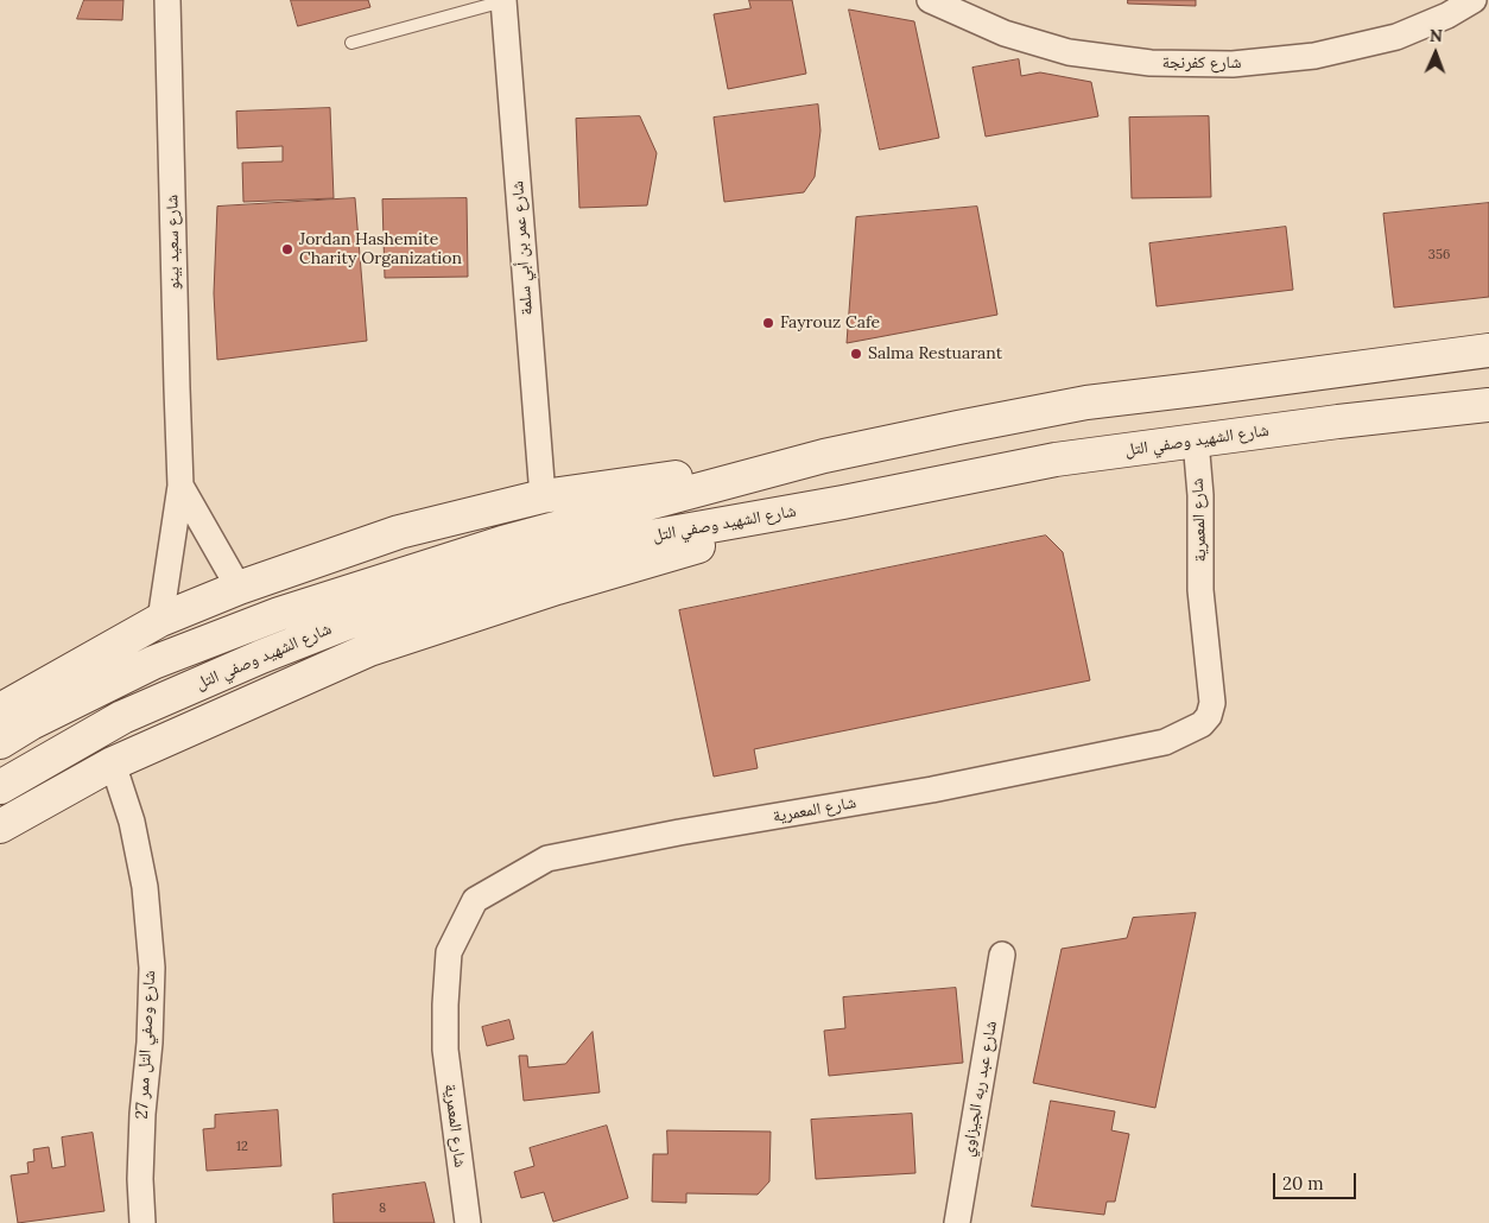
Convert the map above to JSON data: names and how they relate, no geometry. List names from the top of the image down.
{
  "streets": {
    "main road": ["شارع الشهيد وصفي التل"],
    "street": [
      "شارع كفرنجة",
      "شارع سعيد بينو",
      "شارع عمر بن أبي سلمة",
      "شارع المعمرية",
      "شارع وصفي التل ممر 27",
      "شارع عبد ربه الجيزاوي"
    ]
  },
  "crossings": [
    ["شارع الشهيد وصفي التل", "شارع المعمرية"]
  ],
  "places": ["Jordan Hashemite Charity Organization", "Fayrouz Cafe", "Salma Restuarant"],
  "house_numbers": ["356", "12", "8"],
  "scale_bar": "20 m",
  "north": "top"
}
